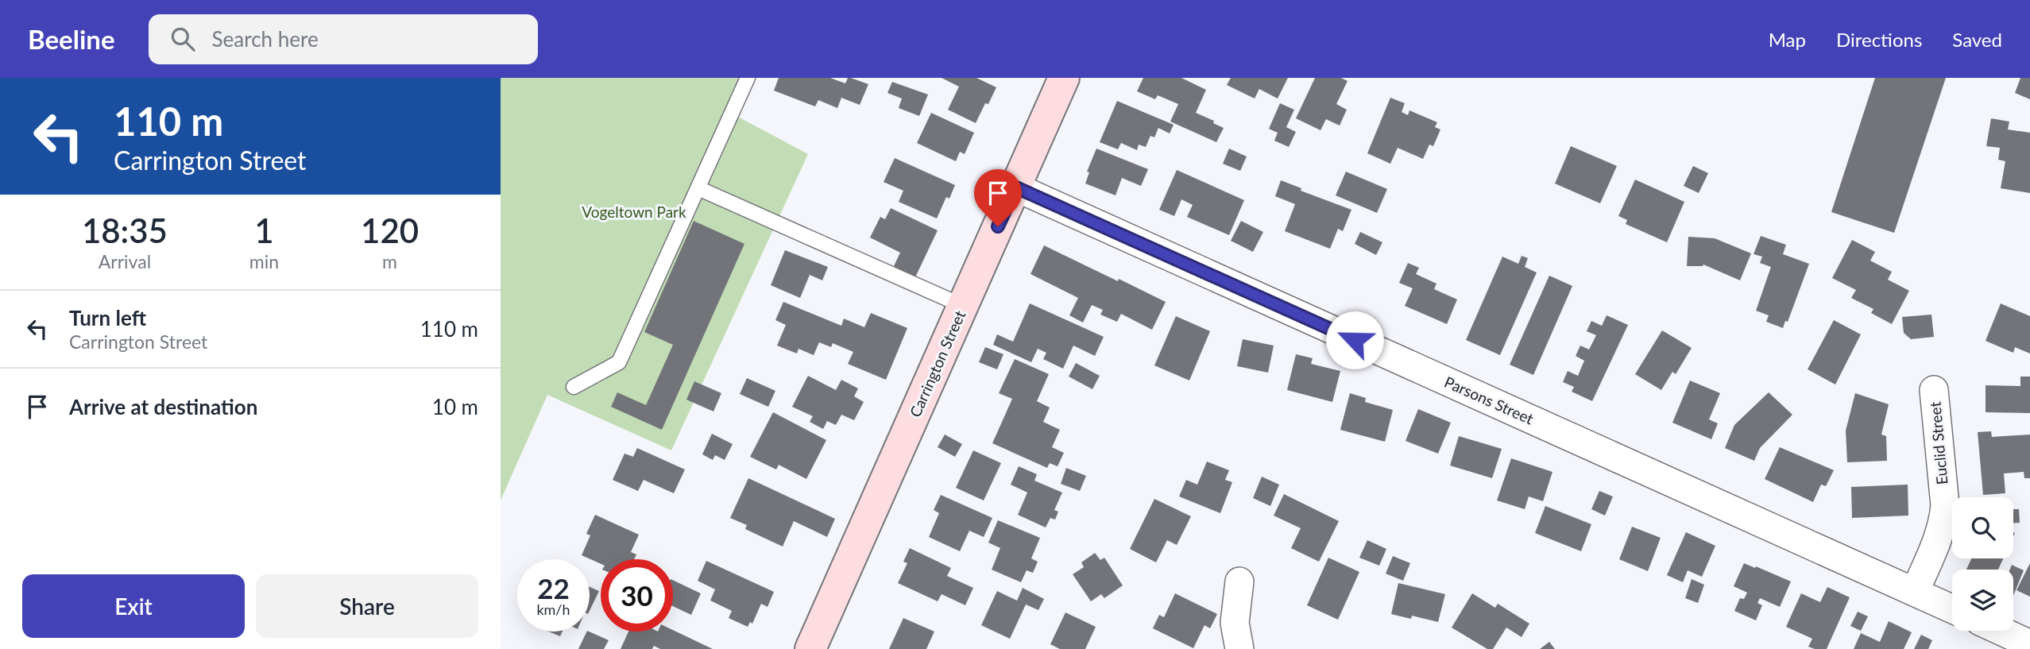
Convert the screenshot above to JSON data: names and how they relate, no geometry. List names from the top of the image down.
{
  "streets": {
    "main road": ["Carrington Street"],
    "street": ["Parsons Street", "Euclid Street"]
  },
  "crossings": [
    ["Carrington Street", "Parsons Street"],
    ["Parsons Street", "Euclid Street"]
  ],
  "parks": ["Vogeltown Park"],
  "page": {
    "header": "Beeline",
    "search": "Search here",
    "nav": ["Map", "Directions", "Saved"],
    "turn": ["110 m", "Carrington Street"],
    "eta": [
      "18:35",
      "Arrival",
      "1",
      "min",
      "120",
      "m"
    ],
    "list": [
      {
        "name": "Turn left",
        "note": "Carrington Street",
        "value": "110 m"
      },
      {
        "name": "Arrive at destination",
        "value": "10 m"
      }
    ],
    "speed": "22 km/h",
    "limit": "30",
    "buttons": ["Exit", "Share"]
  }
}
